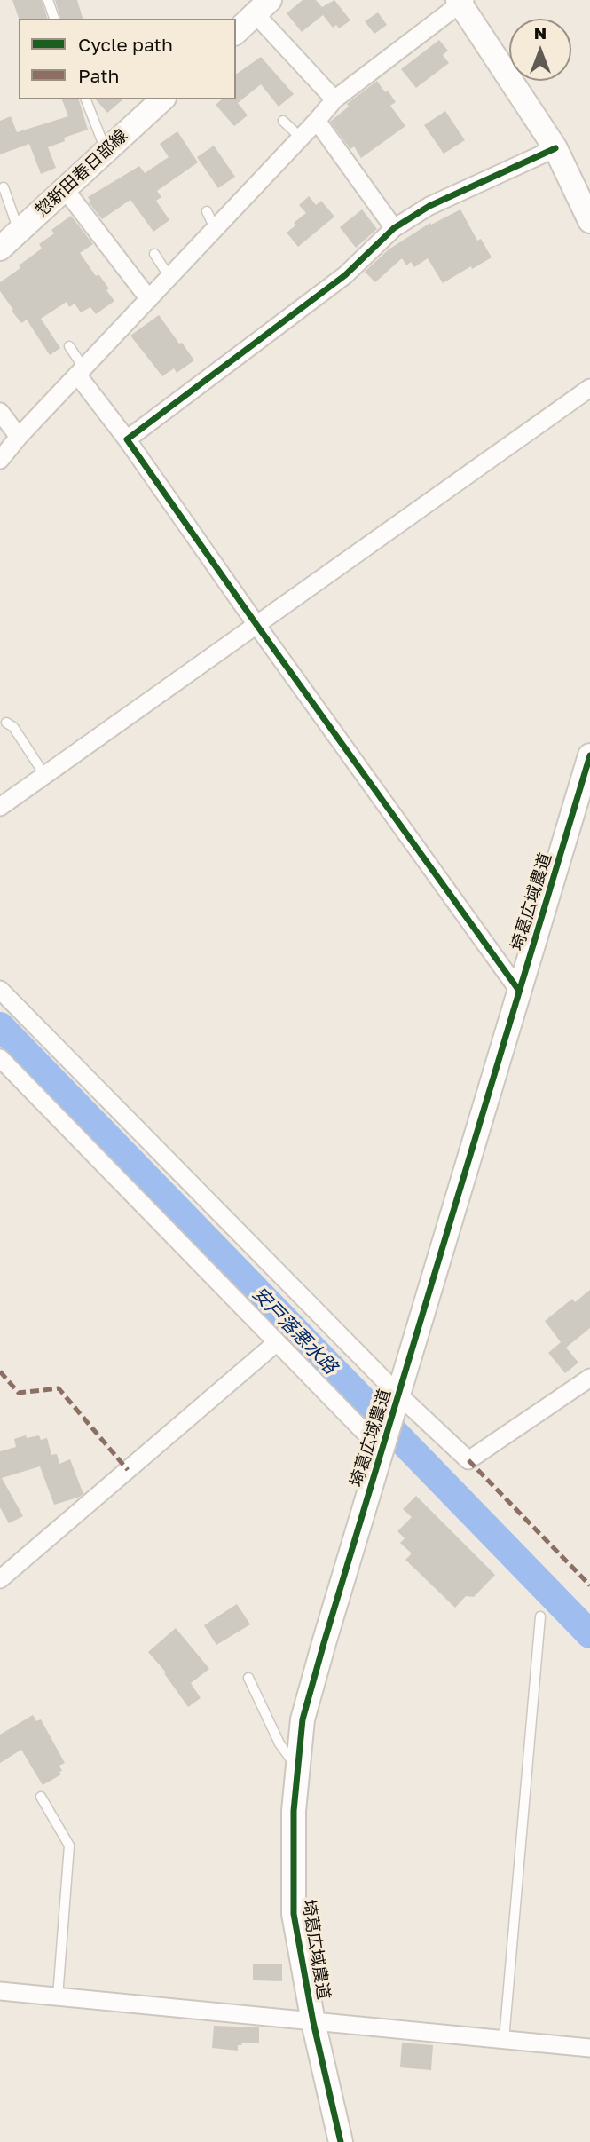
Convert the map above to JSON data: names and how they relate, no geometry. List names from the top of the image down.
{
  "streets": {
    "street": ["惣新田春日部線", "埼葛広域農道"]
  },
  "water": ["安戸落悪水路"],
  "legend": ["Cycle path", "Path"],
  "north": "top"
}
